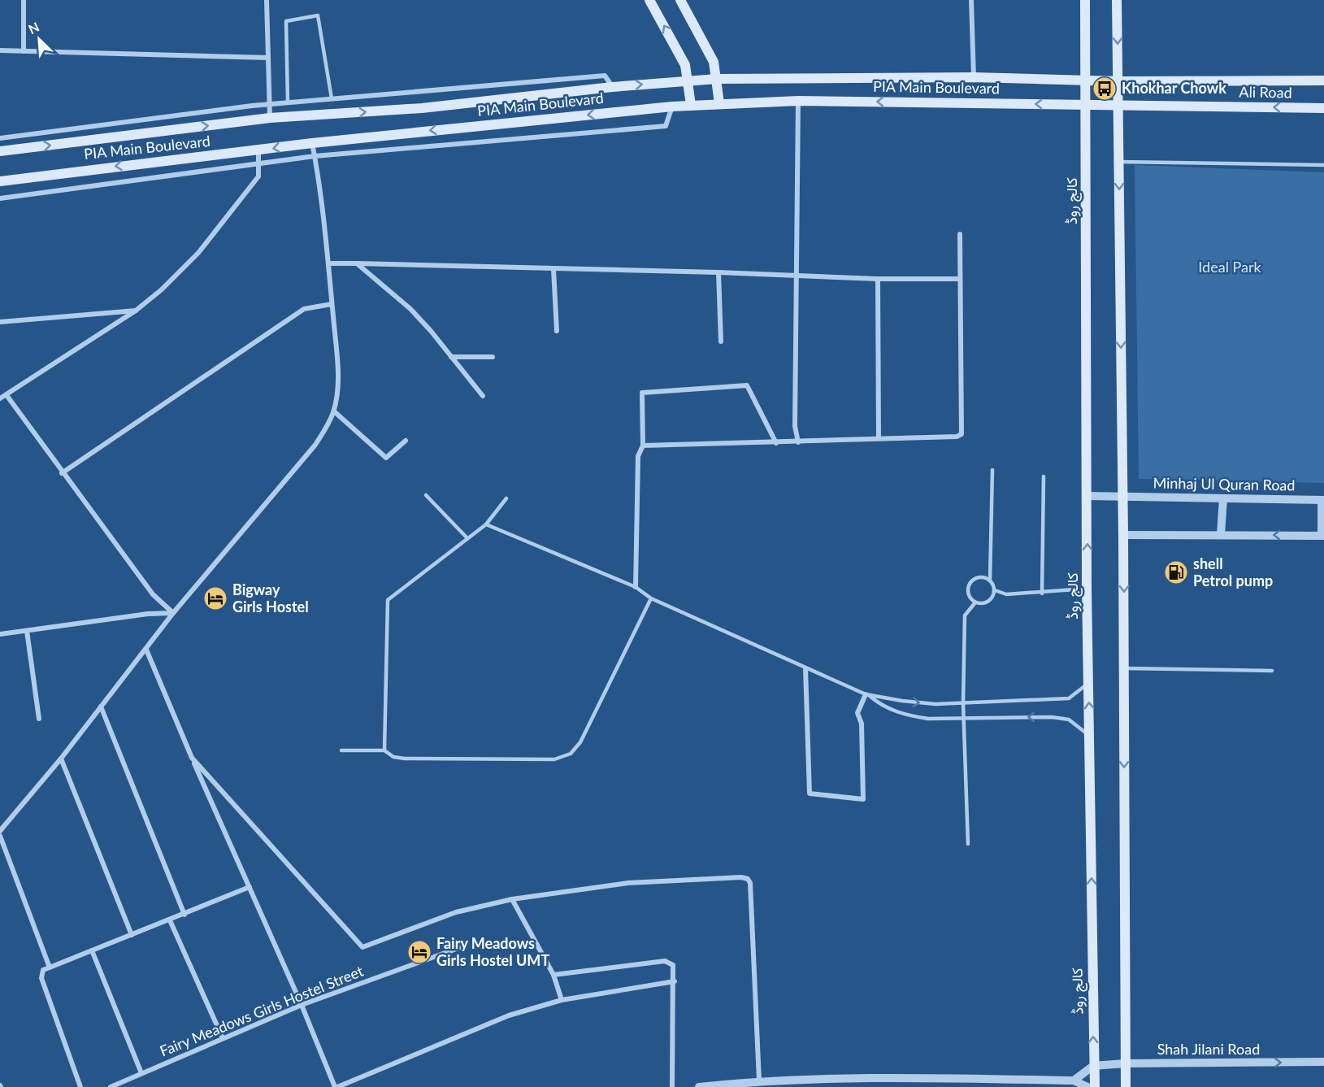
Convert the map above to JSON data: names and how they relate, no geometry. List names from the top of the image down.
{
  "streets": {
    "main road": ["PIA Main Boulevard", "Ali Road", "کالج روڈ"],
    "street": ["Minhaj Ul Quran Road", "Fairy Meadows Girls Hostel Street", "Shah Jilani Road"]
  },
  "crossings": [
    ["PIA Main Boulevard", "Ali Road"],
    ["PIA Main Boulevard", "کالج روڈ"],
    ["کالج روڈ", "Minhaj Ul Quran Road"],
    ["کالج روڈ", "Shah Jilani Road"]
  ],
  "one_way": ["Shah Jilani Road"],
  "parks": ["Ideal Park"],
  "places": {
    "bus stop": ["Khokhar Chowk"],
    "fuel station": ["shell Petrol pump"],
    "hotel": ["Bigway Girls Hostel", "Fairy Meadows Girls Hostel UMT"]
  },
  "north": "top left"
}
